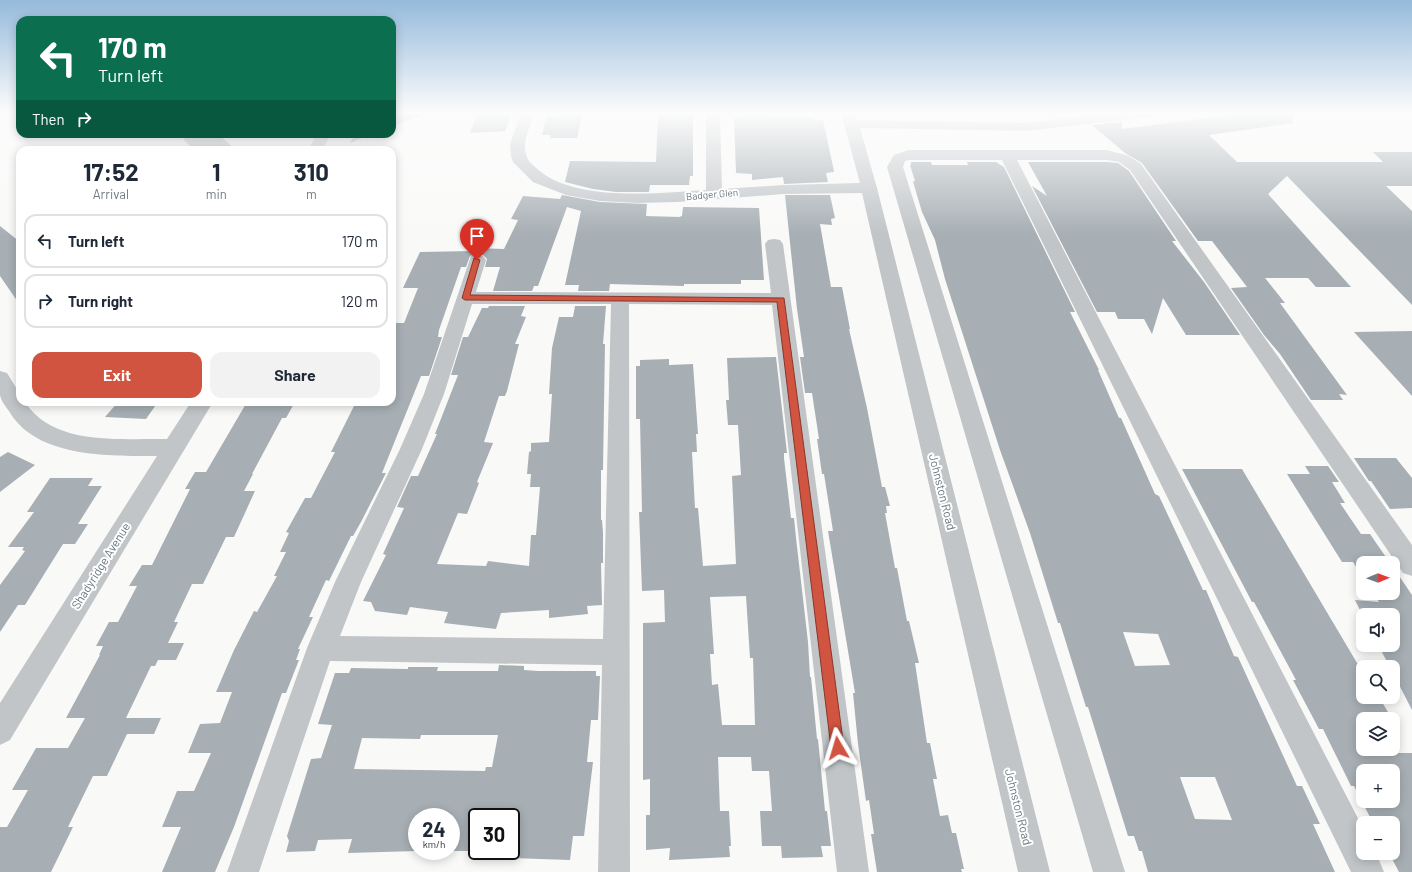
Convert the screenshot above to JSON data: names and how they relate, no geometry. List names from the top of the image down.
{
  "streets": {
    "street": ["Badger Glen", "Johnston Road", "Shadyridge Avenue"]
  },
  "crossings": [
    ["Badger Glen", "Johnston Road"]
  ],
  "north": "right",
  "page": {
    "turn": ["170 m", "Turn left"],
    "then": "Then",
    "eta": [
      "17:52",
      "Arrival",
      "1",
      "min",
      "310",
      "m"
    ],
    "list": [
      {
        "name": "Turn left",
        "value": "170 m"
      },
      {
        "name": "Turn right",
        "value": "120 m"
      }
    ],
    "buttons": ["Exit", "Share"],
    "map_buttons": ["+", "−"],
    "speed": "24 km/h",
    "limit": "30"
  }
}
